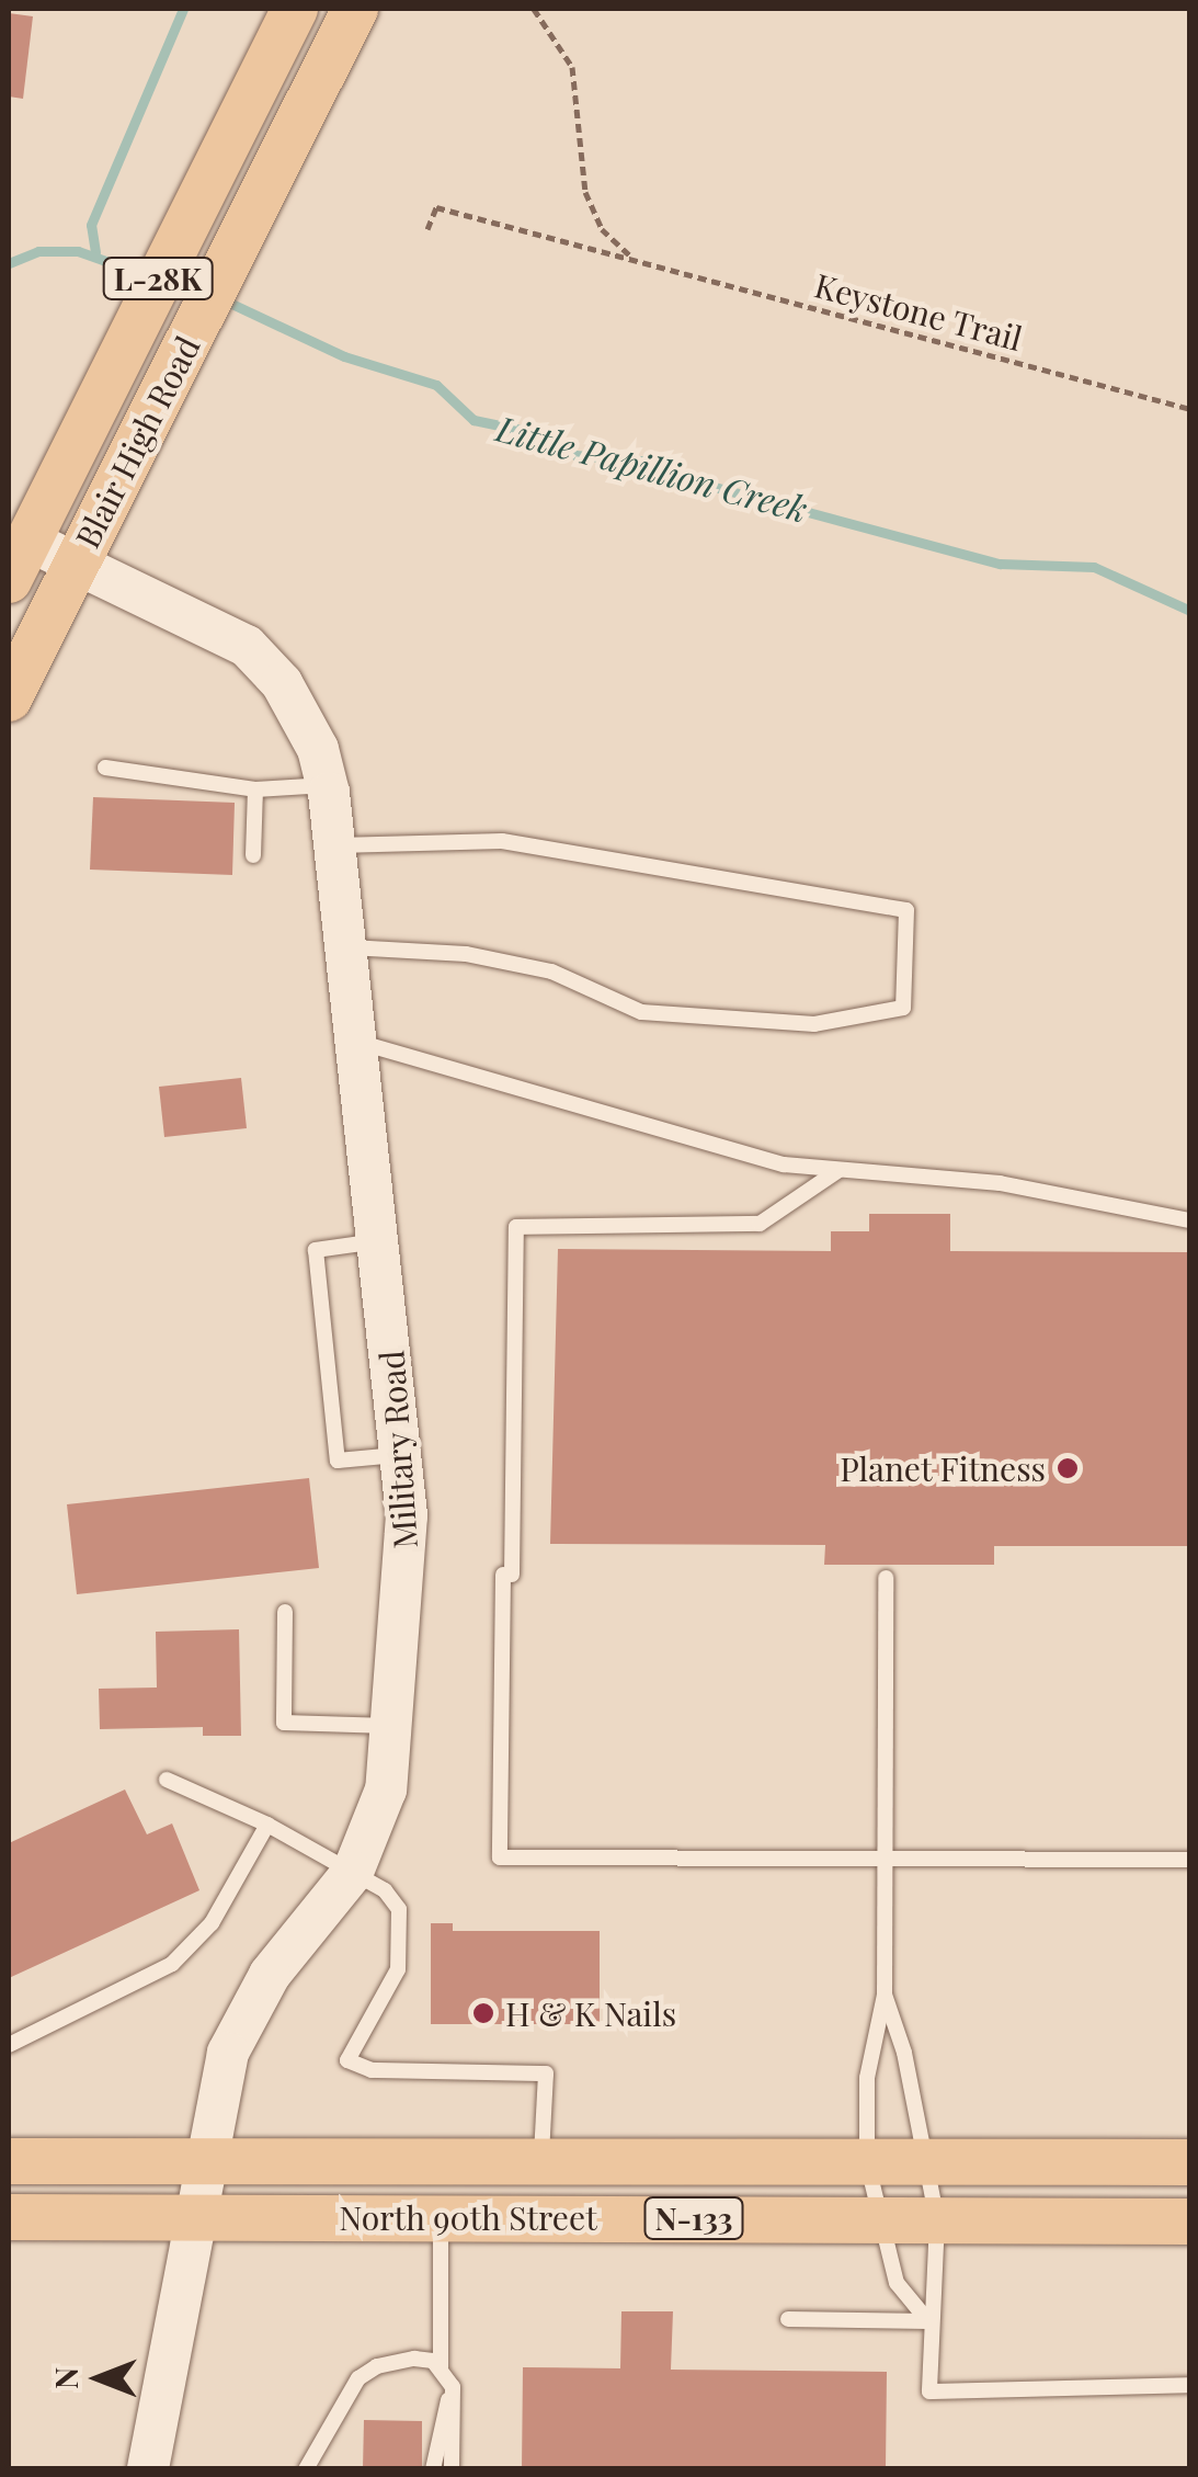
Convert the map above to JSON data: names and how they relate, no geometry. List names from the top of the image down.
{
  "streets": {
    "main road": [
      "L-28K",
      "Blair High Road",
      "Military Road",
      "North 90th Street",
      "N-133"
    ],
    "path": ["Keystone Trail"]
  },
  "crossings": [
    ["Blair High Road", "Military Road"],
    ["Military Road", "North 90th Street"]
  ],
  "water": ["Little Papillion Creek"],
  "places": ["Planet Fitness", "H & K Nails"],
  "north": "left"
}
